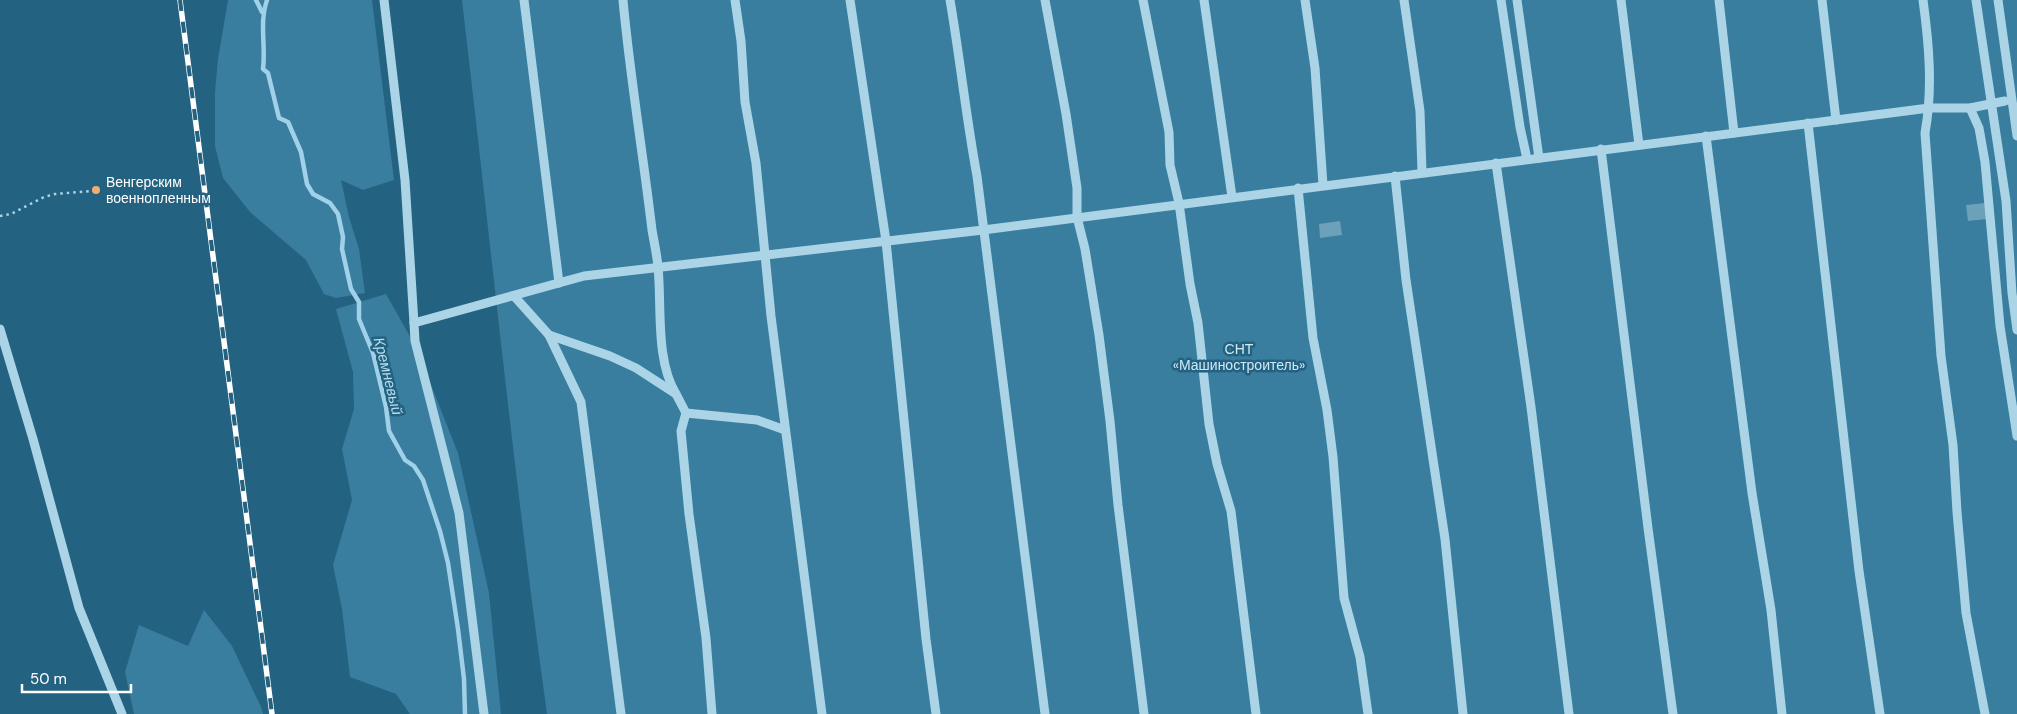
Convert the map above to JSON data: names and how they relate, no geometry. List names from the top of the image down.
{
  "water": ["Кремневый"],
  "parks": ["СНТ «Машиностроитель»"],
  "places": ["Венгерским военнопленным"],
  "scale_bar": "50 m"
}
